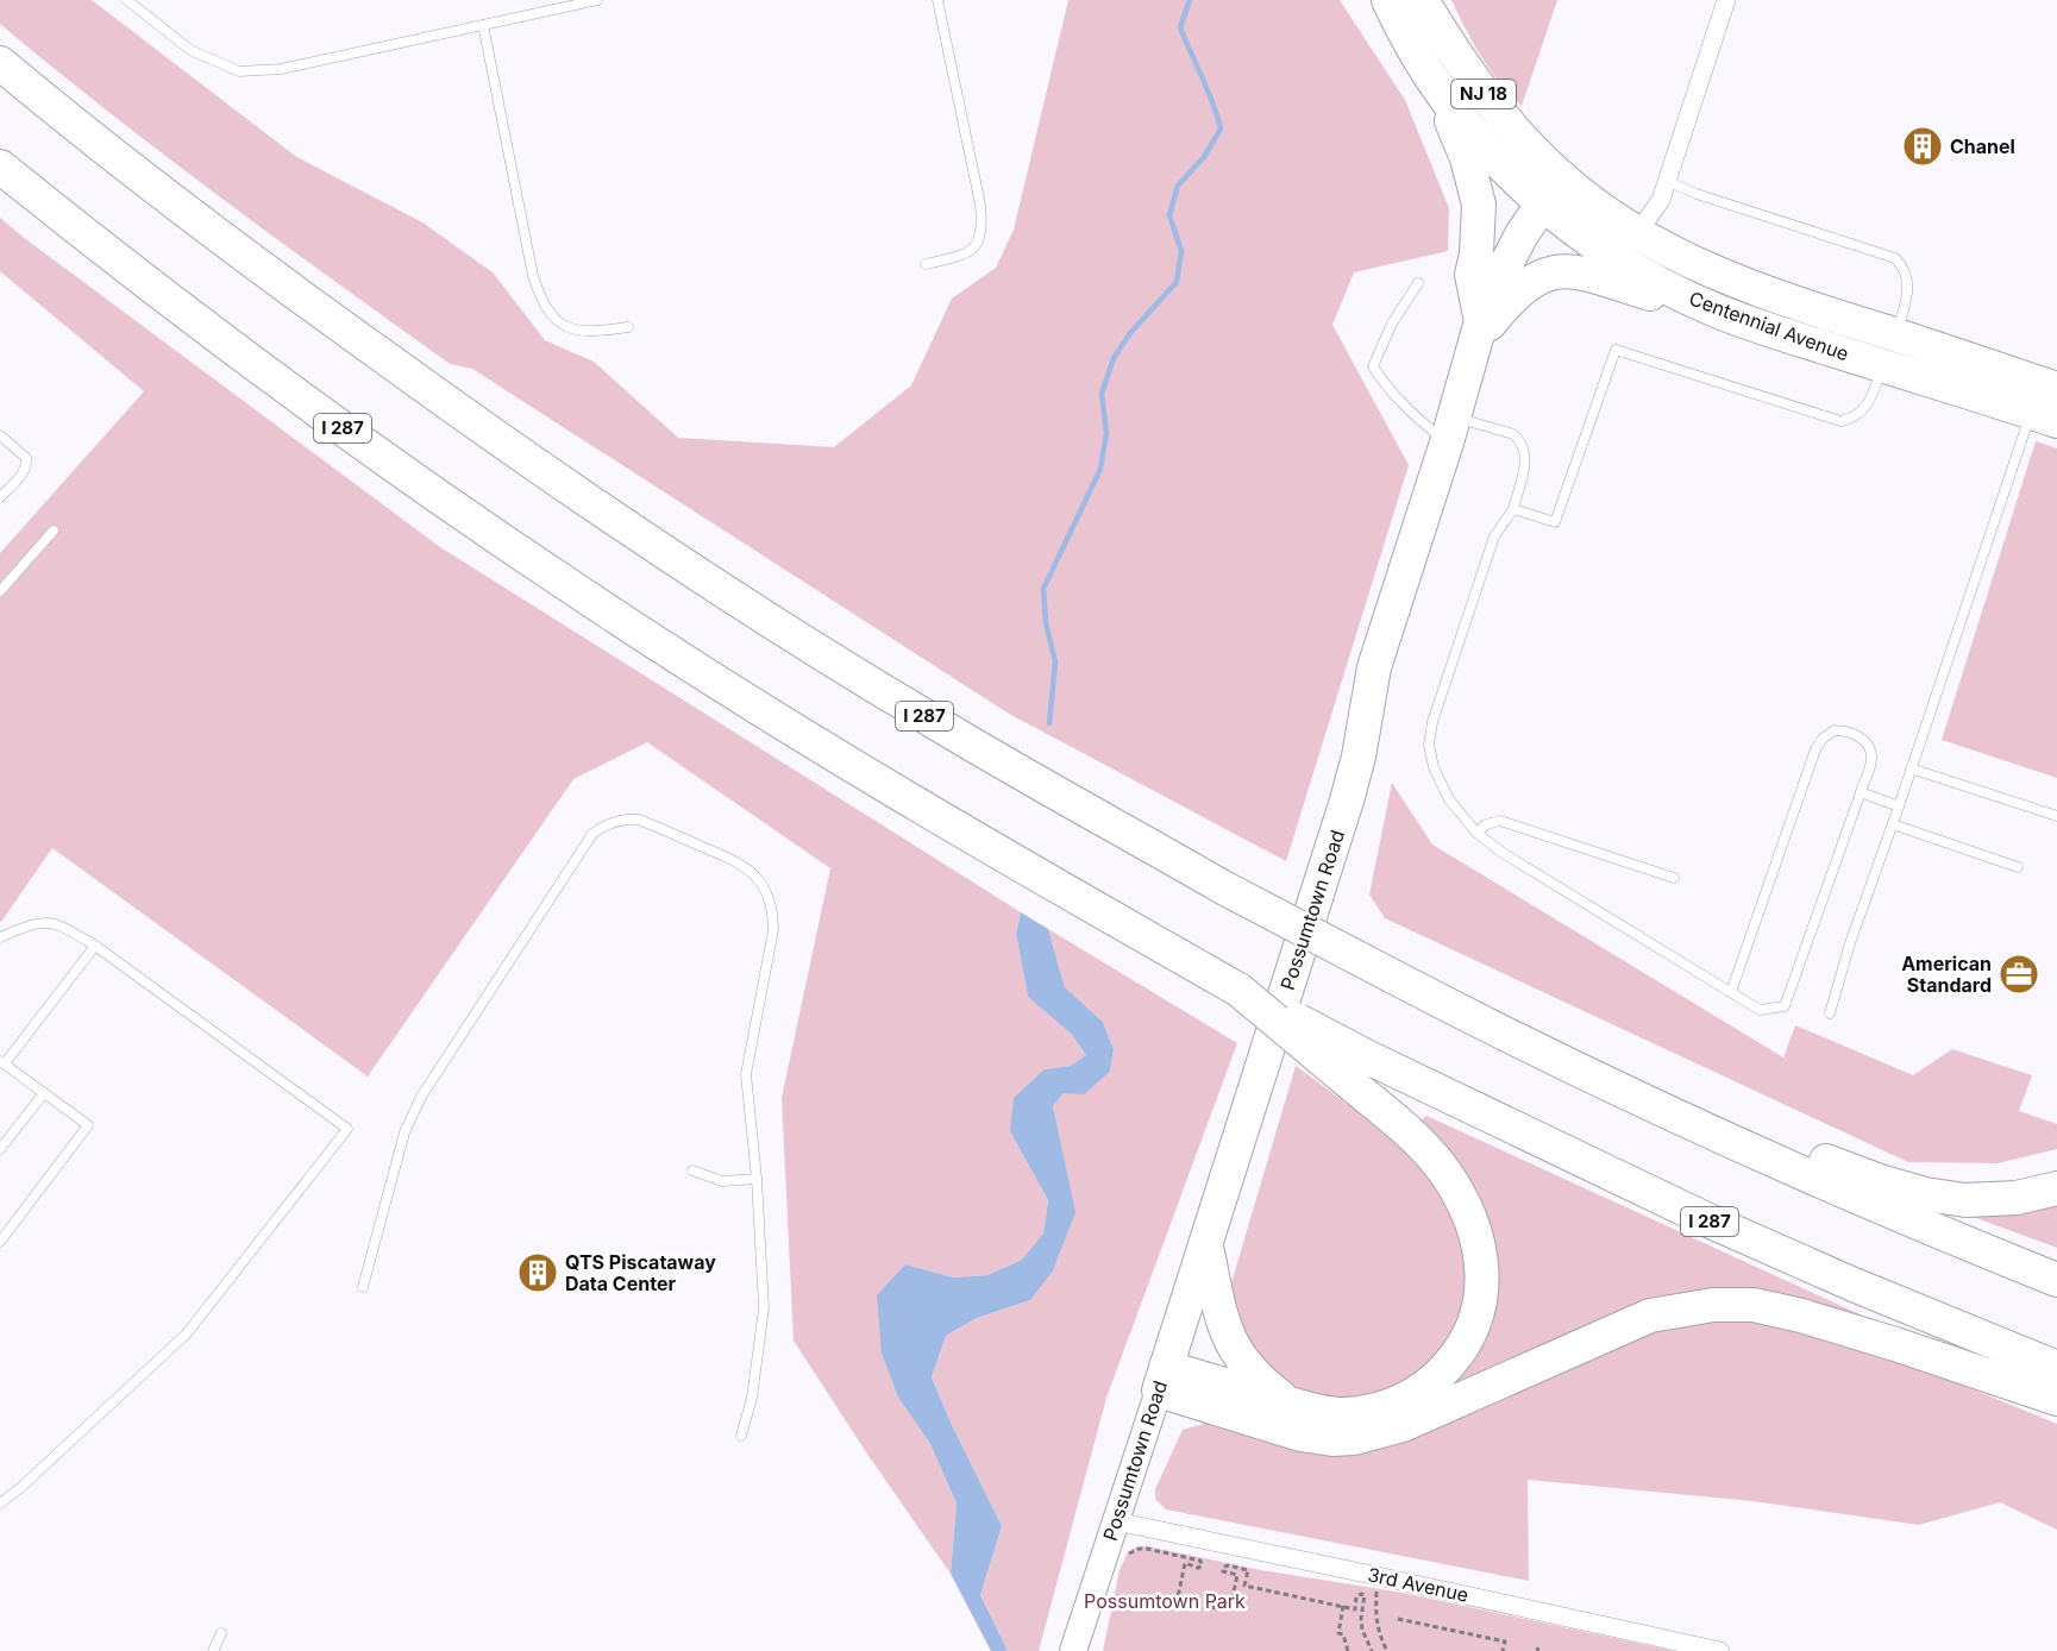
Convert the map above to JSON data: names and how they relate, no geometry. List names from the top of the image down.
{
  "streets": {
    "highway": [
      "NJ 18",
      "Centennial Avenue",
      "I 287",
      "Possumtown Road"
    ],
    "street": ["3rd Avenue"]
  },
  "crossings": [
    ["Centennial Avenue", "Possumtown Road"],
    ["Possumtown Road", "3rd Avenue"]
  ],
  "parks": ["Possumtown Park"],
  "places": {
    "building": ["Chanel", "QTS Piscataway Data Center"],
    "office": ["American Standard"]
  }
}
